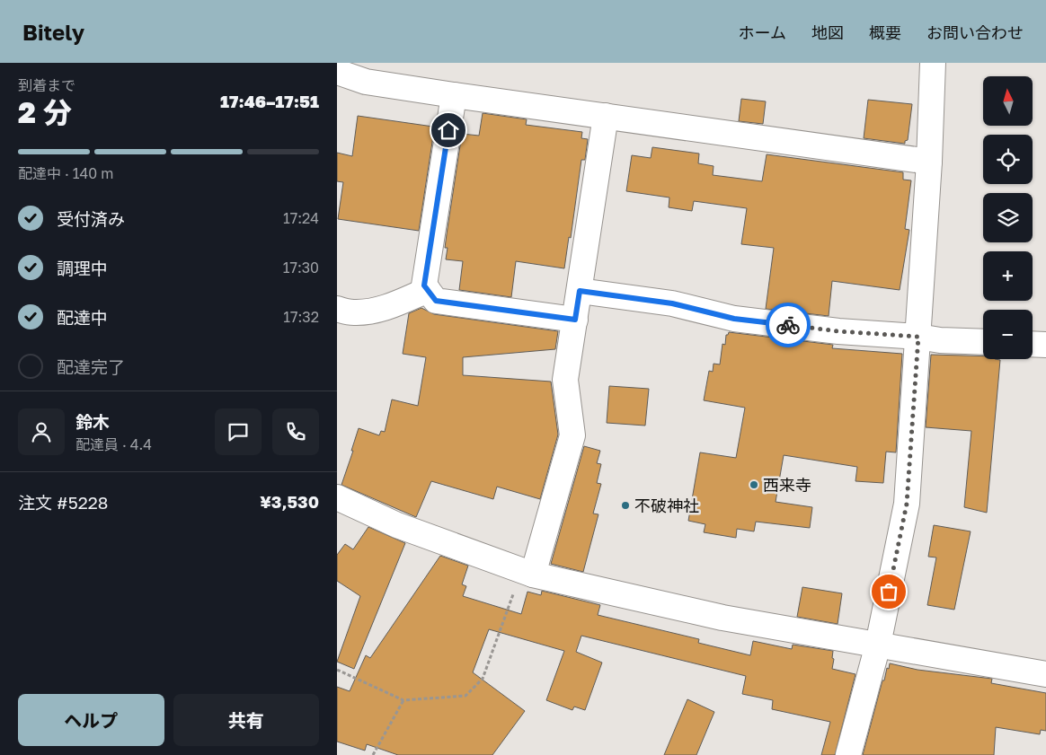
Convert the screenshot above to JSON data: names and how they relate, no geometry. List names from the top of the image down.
{
  "places": ["西来寺", "不破神社"],
  "north": "top",
  "page": {
    "header": "Bitely",
    "nav": [
      "ホーム",
      "地図",
      "概要",
      "お問い合わせ"
    ],
    "heading": ["2 分", "到着まで", "17:46–17:51"],
    "panel": [
      "鈴木",
      "配達員 · 4.4",
      "注文 #5228",
      "¥3,530"
    ],
    "map_buttons": ["+", "−"],
    "bar": "配達中 · 140 m",
    "list": [
      ["受付済み", "17:24"],
      ["調理中", "17:30"],
      ["配達中", "17:32"],
      "配達完了"
    ],
    "buttons": ["ヘルプ", "共有"]
  }
}
